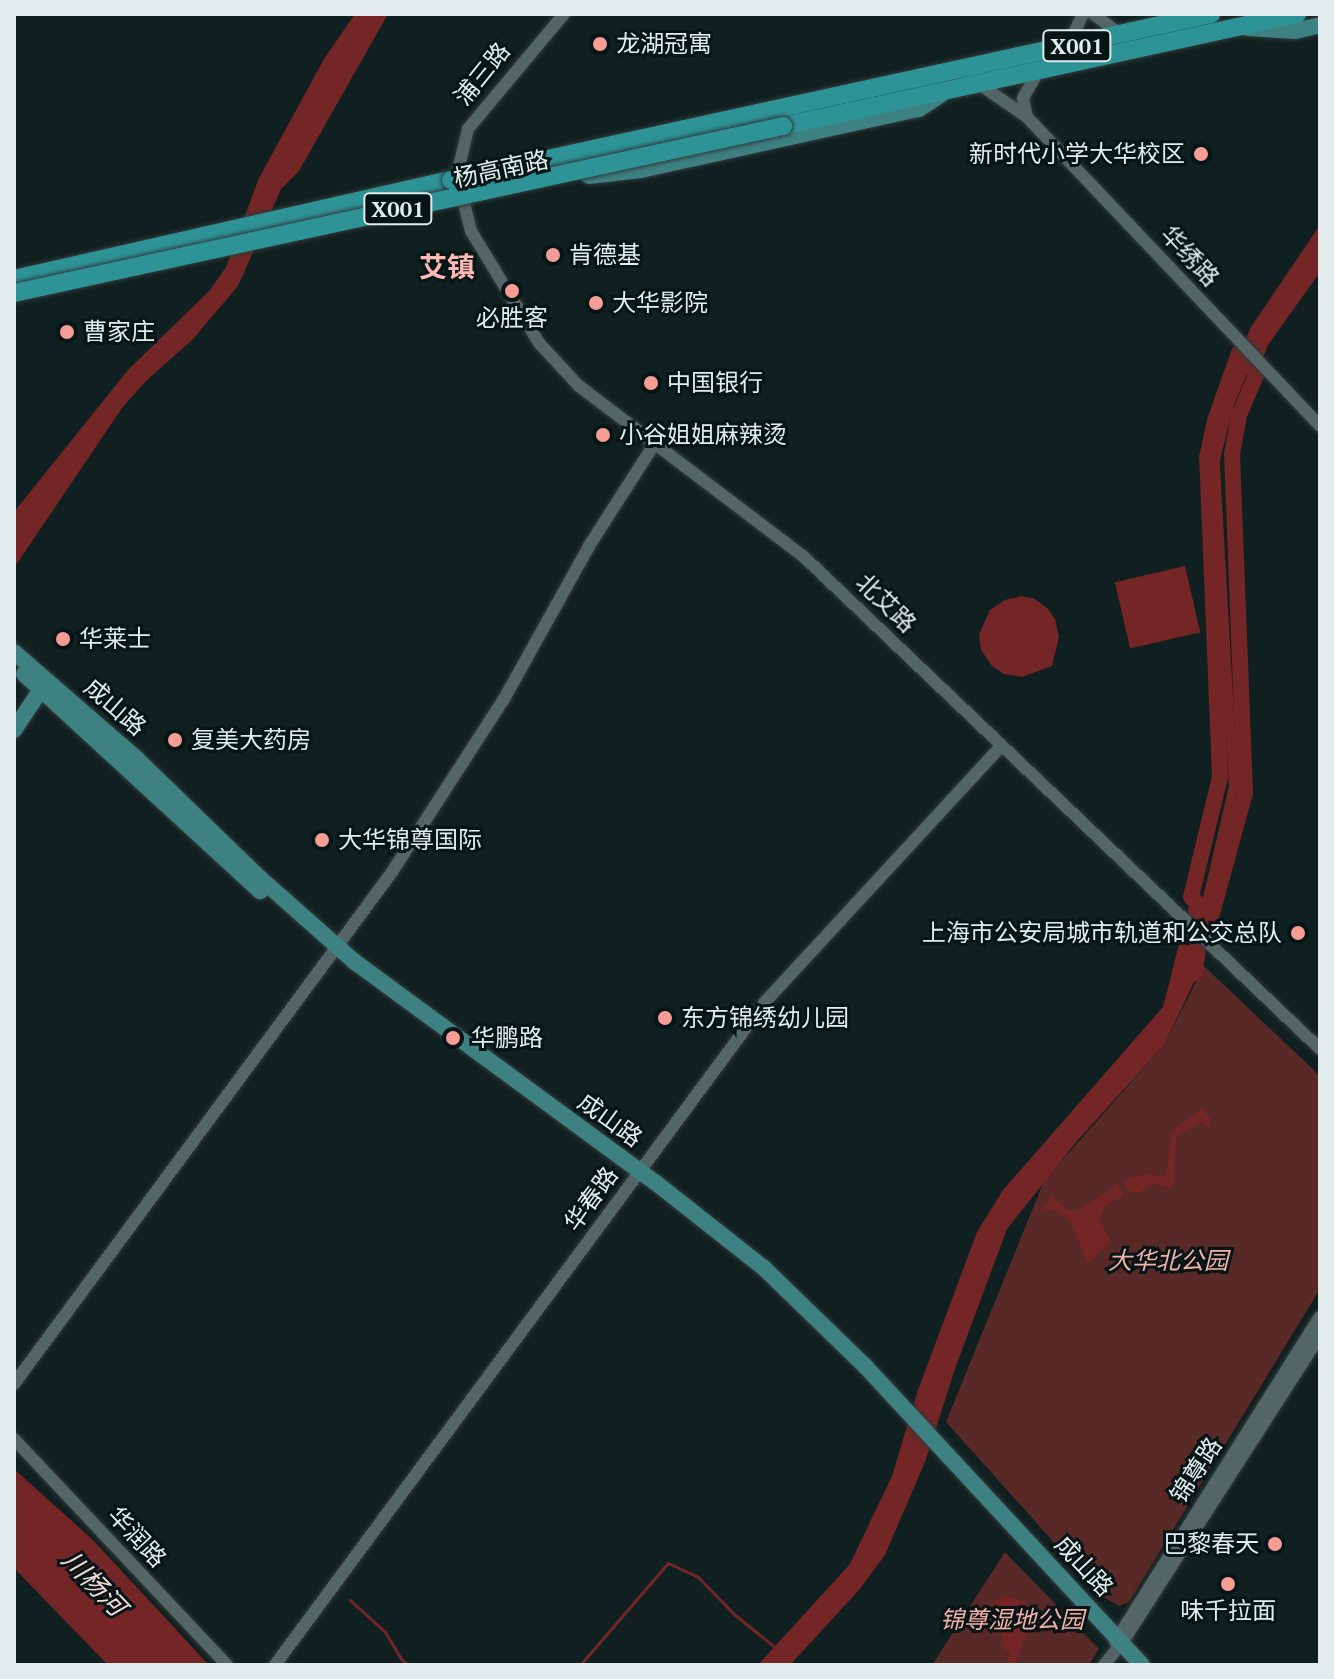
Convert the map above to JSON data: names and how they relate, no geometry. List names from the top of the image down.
{
  "streets": {
    "highway": ["X001", "杨高南路"],
    "main road": ["成山路"],
    "street": [
      "浦三路",
      "华绣路",
      "北艾路",
      "华春路",
      "锦尊路",
      "华润路"
    ]
  },
  "crossings": [
    ["浦三路", "杨高南路"],
    ["浦三路", "北艾路"],
    ["杨高南路", "华绣路"],
    ["杨高南路", "北艾路"],
    ["北艾路", "华春路"],
    ["成山路", "华春路"],
    ["成山路", "锦尊路"]
  ],
  "districts": ["艾镇"],
  "water": ["川杨河"],
  "parks": ["大华北公园", "锦尊湿地公园"],
  "places": [
    "龙湖冠寓",
    "新时代小学大华校区",
    "肯德基",
    "必胜客",
    "大华影院",
    "曹家庄",
    "中国银行",
    "小谷姐姐麻辣烫",
    "华莱士",
    "复美大药房",
    "大华锦尊国际",
    "上海市公安局城市轨道和公交总队",
    "东方锦绣幼儿园",
    "华鹏路",
    "巴黎春天",
    "味千拉面"
  ]
}
